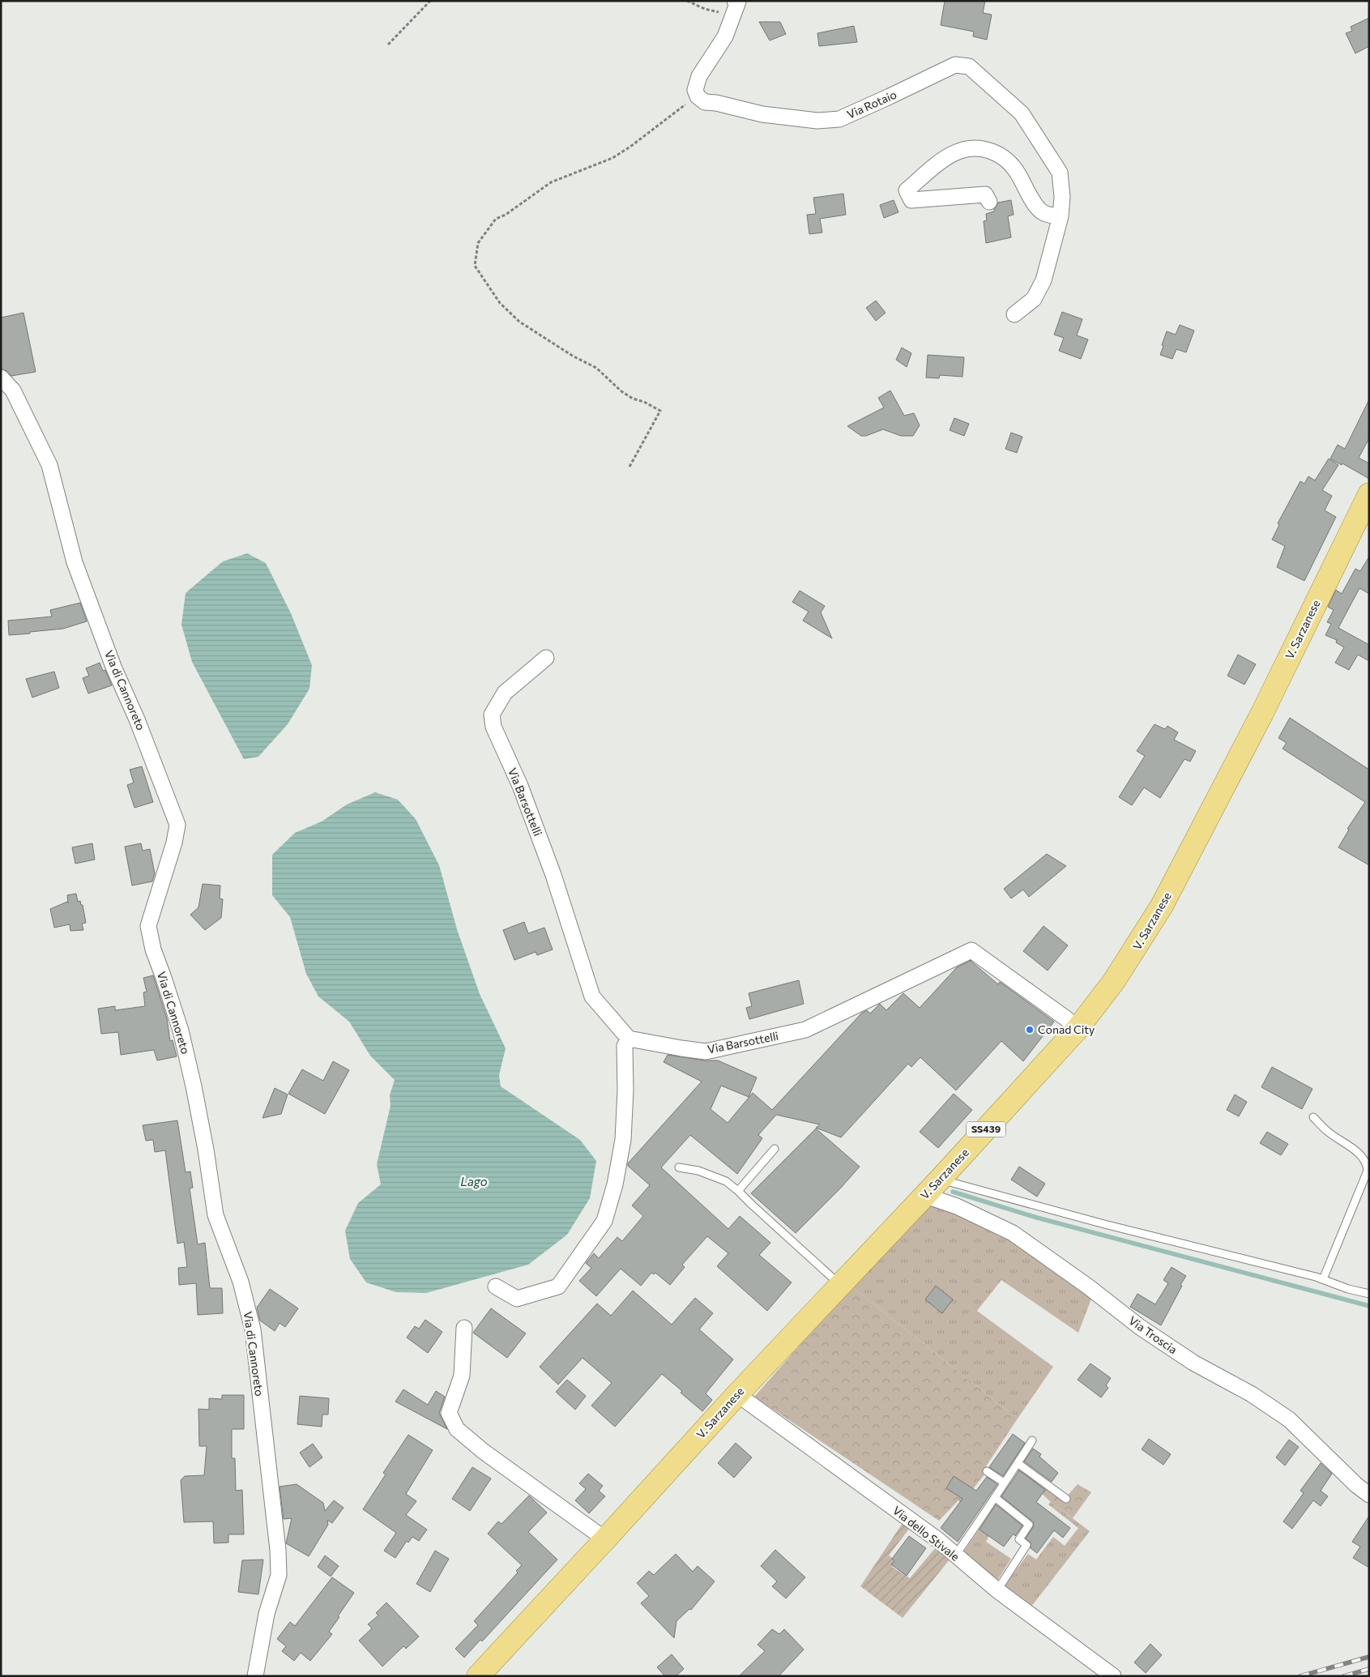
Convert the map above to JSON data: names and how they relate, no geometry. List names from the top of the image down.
{
  "streets": {
    "main road": ["V. Sarzanese", "SS439"],
    "street": [
      "Via Rotaio",
      "Via di Cannoreto",
      "Via Barsottelli",
      "Via Troscia",
      "Via dello Stivale"
    ]
  },
  "crossings": [
    ["V. Sarzanese", "Via Barsottelli"],
    ["V. Sarzanese", "Via Troscia"],
    ["V. Sarzanese", "Via dello Stivale"]
  ],
  "water": ["Lago"],
  "places": ["Conad City"]
}
